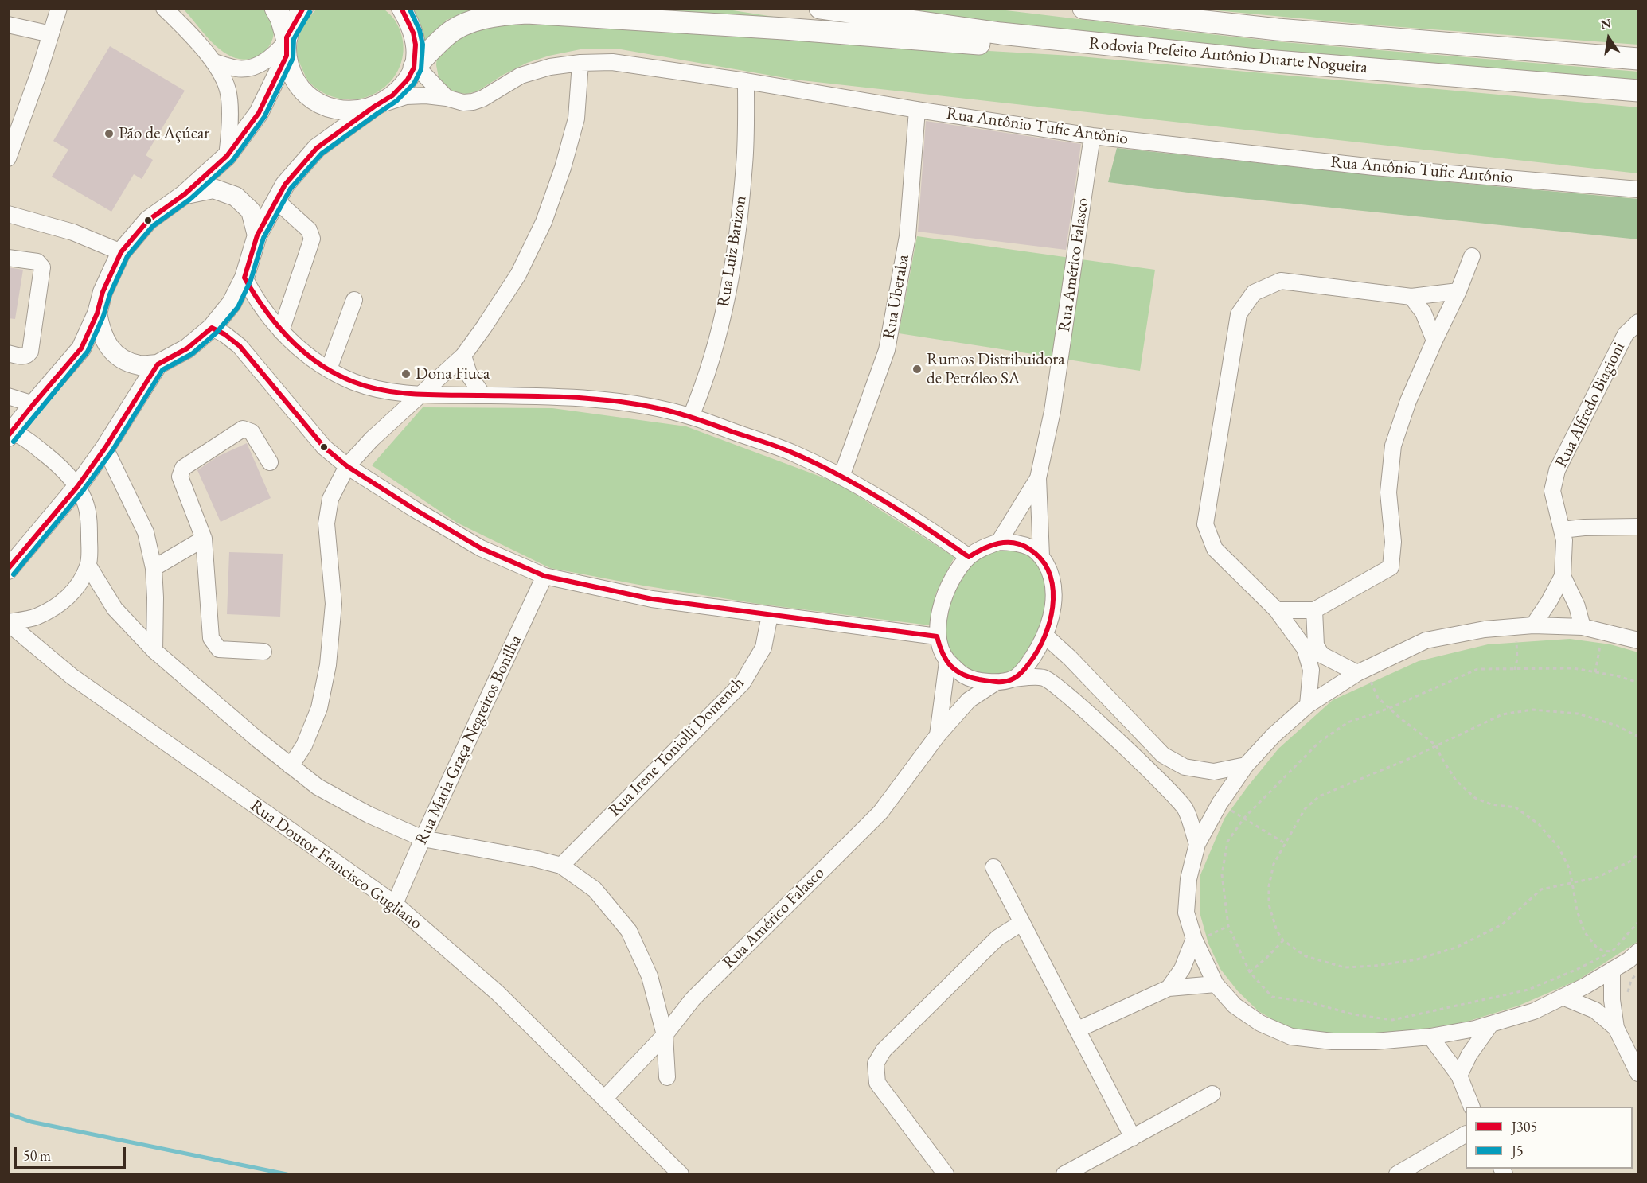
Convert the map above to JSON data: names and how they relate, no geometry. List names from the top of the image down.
{
  "streets": {
    "highway": ["Rodovia Prefeito Antônio Duarte Nogueira"],
    "street": [
      "Rua Antônio Tufic Antônio",
      "Rua Luiz Barizon",
      "Rua Américo Falasco",
      "Rua Uberaba",
      "Rua Alfredo Biagioni",
      "Rua Maria Graça Negreiros Bonilha",
      "Rua Irene Toniolli Domench",
      "Rua Doutor Francisco Gugliano"
    ]
  },
  "crossings": [
    ["Rua Antônio Tufic Antônio", "Rua Luiz Barizon"],
    ["Rua Antônio Tufic Antônio", "Rua Américo Falasco"],
    ["Rua Antônio Tufic Antônio", "Rua Uberaba"],
    ["Rua Américo Falasco", "Rua Doutor Francisco Gugliano"],
    ["Rua Maria Graça Negreiros Bonilha", "Rua Doutor Francisco Gugliano"]
  ],
  "places": ["Pão de Açúcar", "Rumos Distribuidora de Petróleo SA", "Dona Fiuca"],
  "lines": ["transit line J305", "transit line J5"],
  "legend": ["J305", "J5"],
  "scale_bar": "50 m",
  "north": "top"
}
